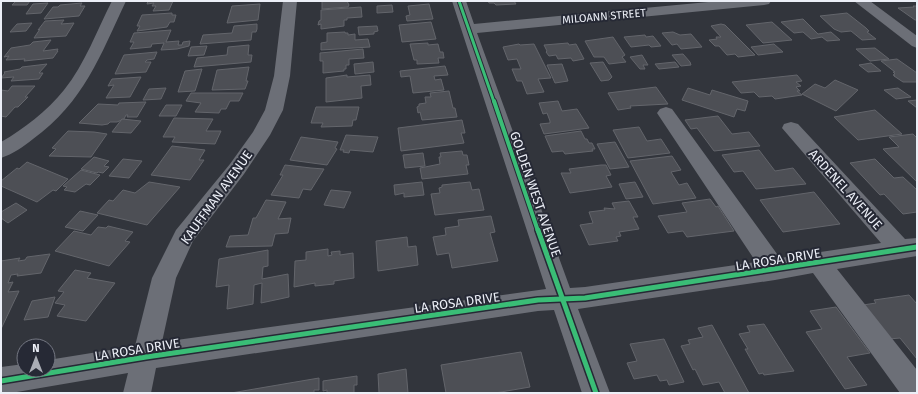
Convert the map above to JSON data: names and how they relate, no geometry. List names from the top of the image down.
{
  "streets": {
    "street": [
      "MILOANN STREET",
      "ARDENEL AVENUE",
      "GOLDEN WEST AVENUE",
      "KAUFFMAN AVENUE",
      "LA ROSA DRIVE"
    ]
  },
  "crossings": [
    ["MILOANN STREET", "GOLDEN WEST AVENUE"],
    ["ARDENEL AVENUE", "LA ROSA DRIVE"],
    ["GOLDEN WEST AVENUE", "LA ROSA DRIVE"],
    ["KAUFFMAN AVENUE", "LA ROSA DRIVE"]
  ],
  "north": "top"
}
